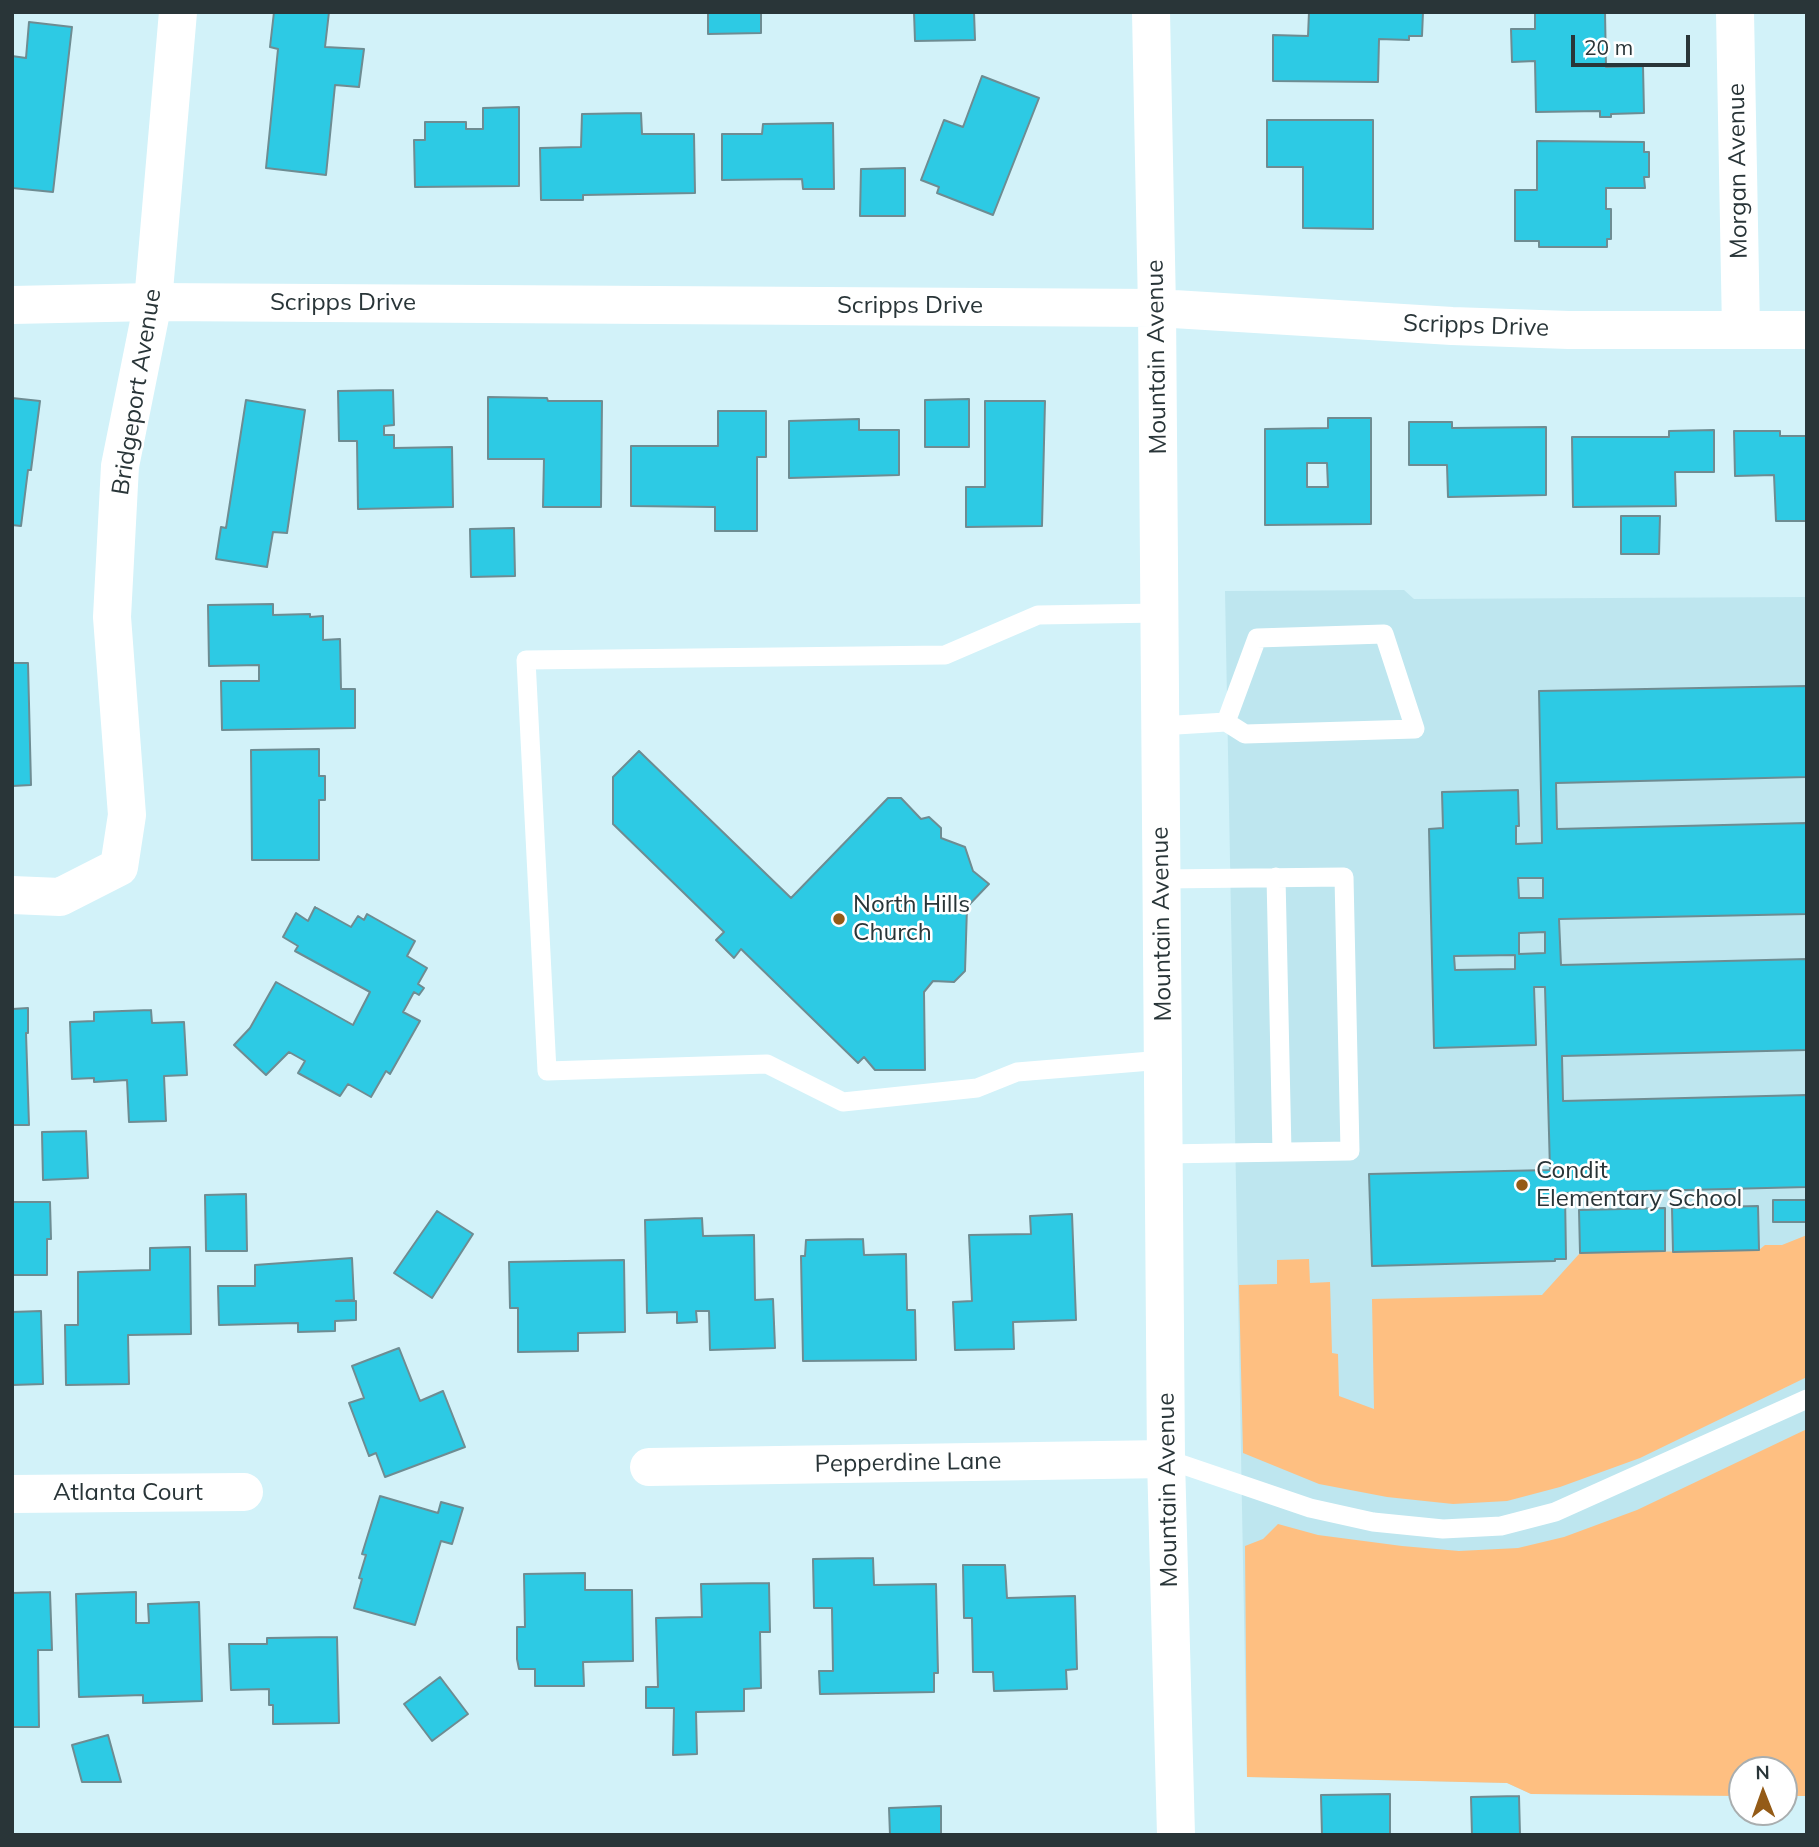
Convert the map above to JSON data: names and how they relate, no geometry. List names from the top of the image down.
{
  "streets": {
    "street": [
      "Morgan Avenue",
      "Scripps Drive",
      "Mountain Avenue",
      "Bridgeport Avenue",
      "Pepperdine Lane",
      "Atlanta Court"
    ]
  },
  "crossings": [
    ["Morgan Avenue", "Scripps Drive"],
    ["Scripps Drive", "Mountain Avenue"],
    ["Scripps Drive", "Bridgeport Avenue"],
    ["Mountain Avenue", "Pepperdine Lane"]
  ],
  "places": ["North Hills Church", "Condit Elementary School"],
  "scale_bar": "20 m",
  "north": "top"
}
